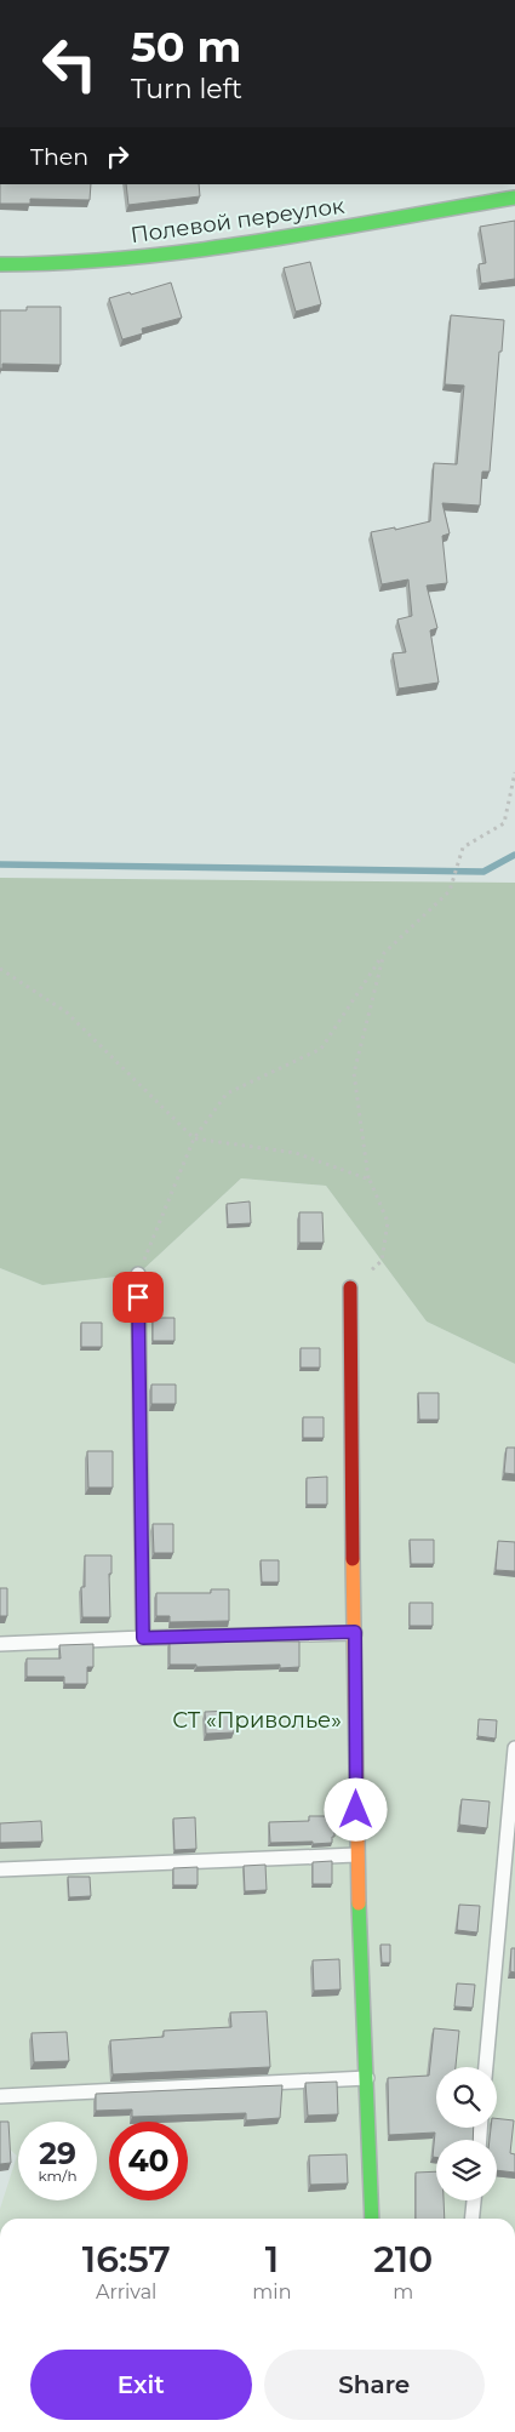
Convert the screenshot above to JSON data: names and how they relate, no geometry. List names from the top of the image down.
{
  "streets": {
    "street": ["Полевой переулок"]
  },
  "parks": ["СТ «Приволье»"],
  "page": {
    "turn": ["50 m", "Turn left"],
    "then": "Then",
    "speed": "29 km/h",
    "limit": "40",
    "eta": [
      "16:57",
      "Arrival",
      "1",
      "min",
      "210",
      "m"
    ],
    "buttons": ["Exit", "Share"]
  }
}
